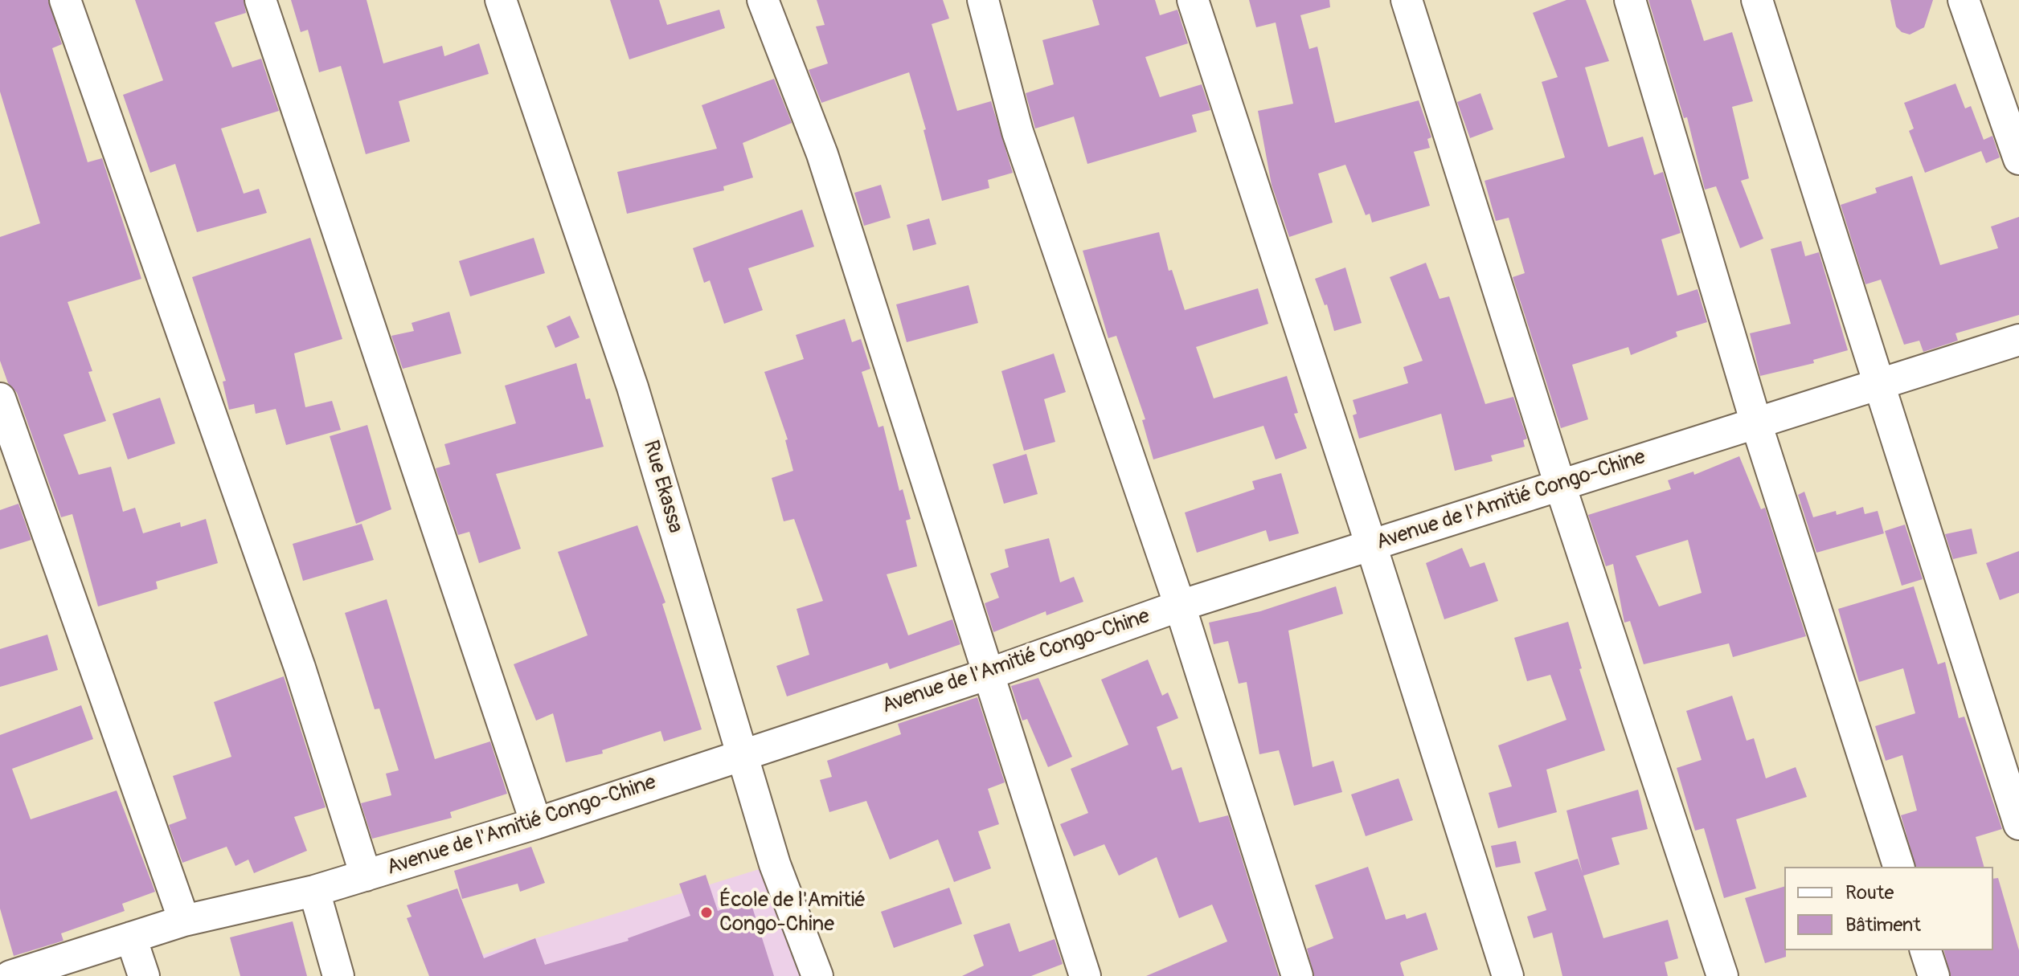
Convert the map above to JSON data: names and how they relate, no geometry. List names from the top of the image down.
{
  "streets": {
    "street": ["Rue Ekassa", "Avenue de l'Amitié Congo-Chine"]
  },
  "crossings": [
    ["Rue Ekassa", "Avenue de l'Amitié Congo-Chine"]
  ],
  "places": ["École de l'Amitié Congo-Chine"],
  "legend": ["Route", "Bâtiment"]
}
